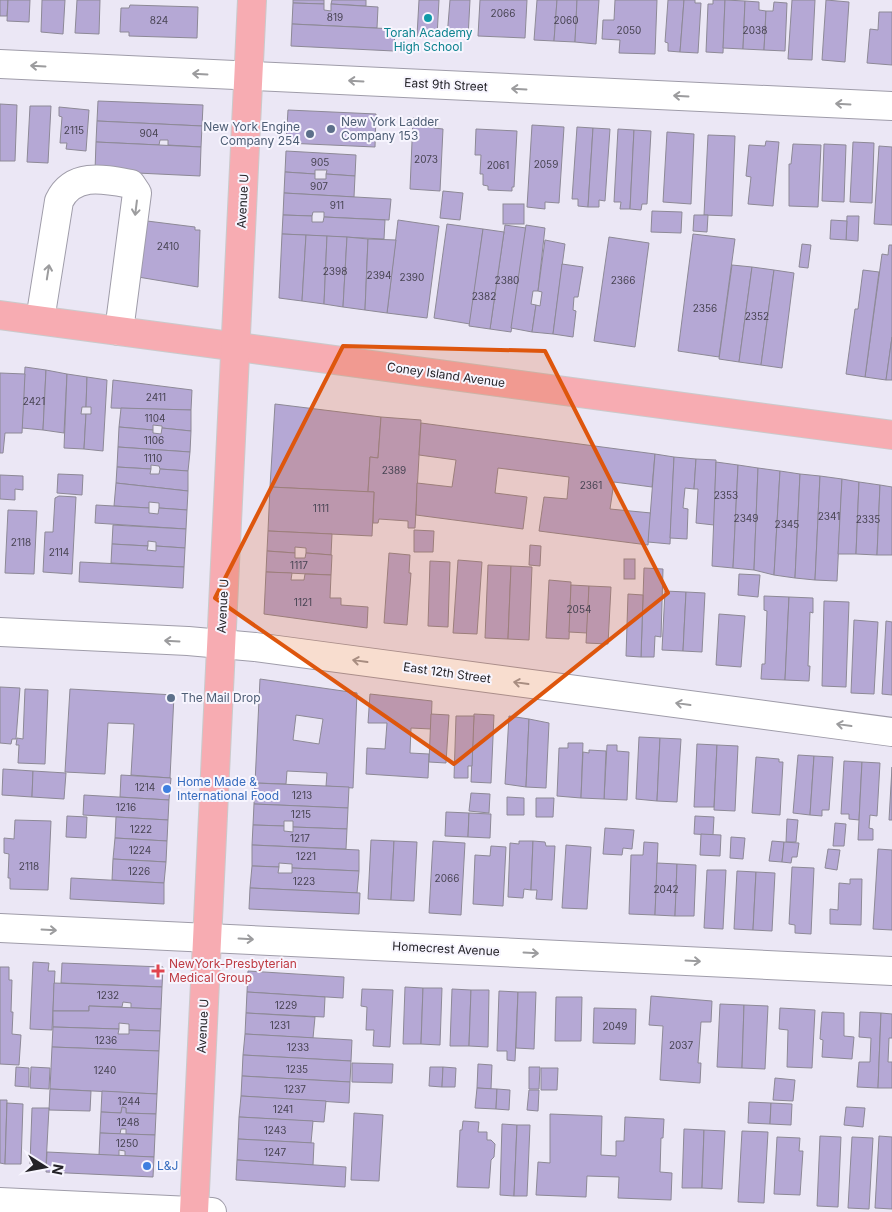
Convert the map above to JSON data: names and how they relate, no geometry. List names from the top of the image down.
{
  "streets": {
    "main road": ["Avenue U", "Coney Island Avenue"],
    "street": ["East 9th Street", "East 12th Street", "Homecrest Avenue"]
  },
  "crossings": [
    ["East 9th Street", "Avenue U"],
    ["Avenue U", "Coney Island Avenue"],
    ["Avenue U", "East 12th Street"],
    ["Avenue U", "Homecrest Avenue"]
  ],
  "one_way": ["East 9th Street", "East 12th Street", "Homecrest Avenue"],
  "places": {
    "other": [
      "Torah Academy High School",
      "New York Ladder Company 153",
      "New York Engine Company 254",
      "The Mail Drop",
      "Home Made & International Food",
      "L&J"
    ],
    "health": ["NewYork-Presbyterian Medical Group"]
  },
  "house_numbers": [
    "2066",
    "819",
    "824",
    "2060",
    "2050",
    "2038",
    "2115",
    "904",
    "2073",
    "905",
    "2059",
    "2061",
    "907",
    "911",
    "2410",
    "2398",
    "2394",
    "2390",
    "2380",
    "2366",
    "2382",
    "2356",
    "2352",
    "2411",
    "2421",
    "1104",
    "1106",
    "1110",
    "2389",
    "2361",
    "2353",
    "1111",
    "2341",
    "2349",
    "2335",
    "2345",
    "2118",
    "2114",
    "1117",
    "1121",
    "2054",
    "1214",
    "1213",
    "1216",
    "1215",
    "1222",
    "1217",
    "1224",
    "1221",
    "2118",
    "1226",
    "2066",
    "1223",
    "2042",
    "1232",
    "1229",
    "1231",
    "2049",
    "1236",
    "2037",
    "1233",
    "1235",
    "1240",
    "1237",
    "1244",
    "1241",
    "1248",
    "1243",
    "1250",
    "1247"
  ],
  "north": "right"
}
